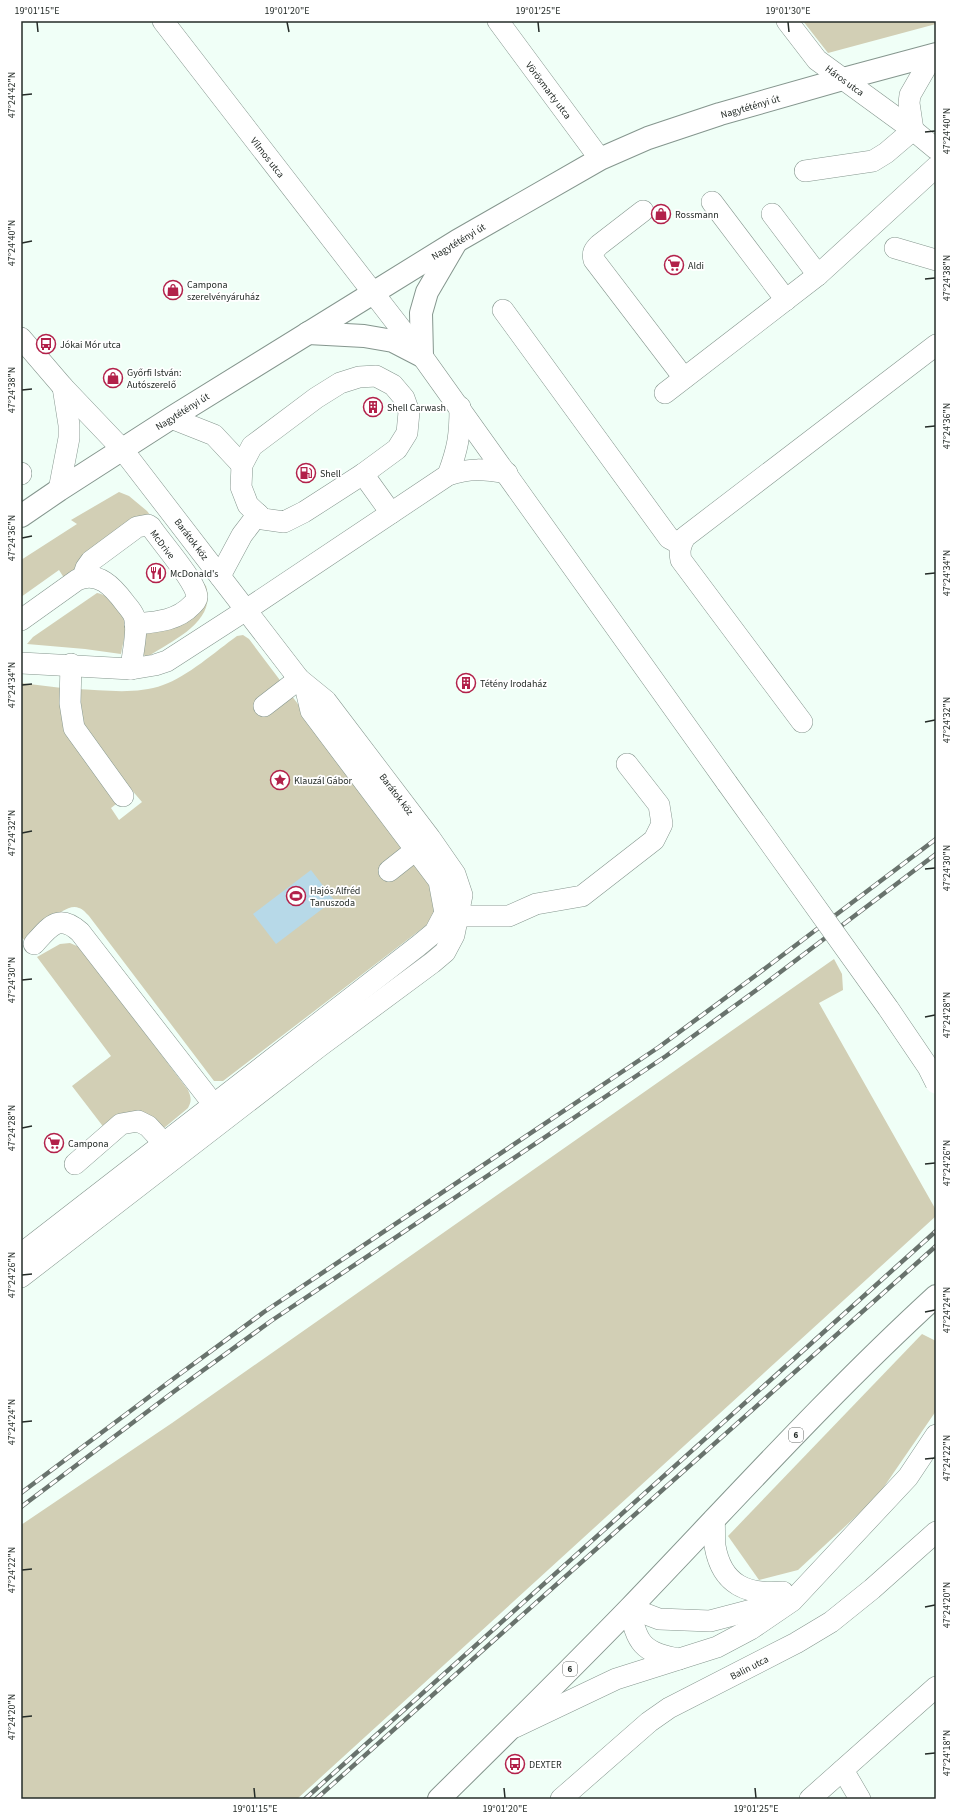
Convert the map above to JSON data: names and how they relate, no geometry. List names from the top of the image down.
{
  "streets": {
    "main road": ["Nagytétényi út", "6"],
    "street": [
      "Háros utca",
      "Vörösmarty utca",
      "Vilmos utca",
      "Barátok köz",
      "McDrive",
      "Balin utca"
    ]
  },
  "crossings": [
    ["Háros utca", "Nagytétényi út"],
    ["Vörösmarty utca", "Nagytétényi út"],
    ["Nagytétényi út", "Vilmos utca"],
    ["Nagytétényi út", "Barátok köz"]
  ],
  "places": {
    "shop": ["Rossmann", "Campona szerelvényáruház", "Győrfi István: Autószerelő"],
    "supermarket": ["Aldi", "Campona"],
    "bus stop": ["Jókai Mór utca", "DEXTER"],
    "building": ["Shell Carwash", "Tétény Irodaház"],
    "fuel station": ["Shell"],
    "restaurant": ["McDonald's"],
    "place": ["Klauzál Gábor"],
    "sports": ["Hajós Alfréd Tanuszoda"]
  },
  "coordinates": [
    "19°01'15\"E",
    "19°01'20\"E",
    "19°01'25\"E",
    "19°01'30\"E",
    "47°24'42\"N",
    "47°24'40\"N",
    "47°24'38\"N",
    "47°24'36\"N",
    "47°24'34\"N",
    "47°24'32\"N",
    "47°24'30\"N",
    "47°24'28\"N",
    "47°24'26\"N",
    "47°24'24\"N",
    "47°24'22\"N",
    "47°24'20\"N",
    "47°24'18\"N"
  ]
}
